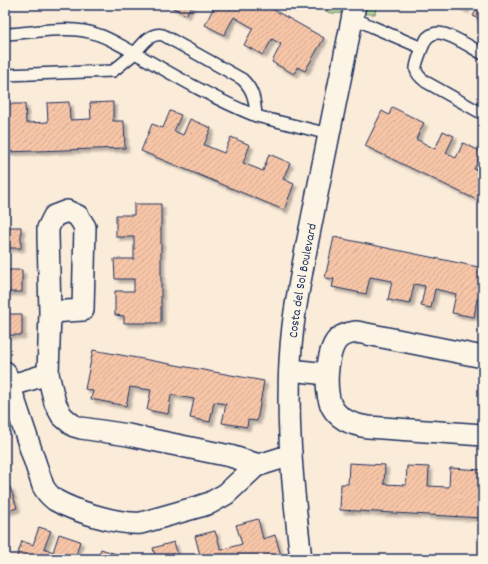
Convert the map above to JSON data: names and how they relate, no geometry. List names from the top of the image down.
{
  "streets": {
    "street": ["Costa del Sol Boulevard"]
  }
}
